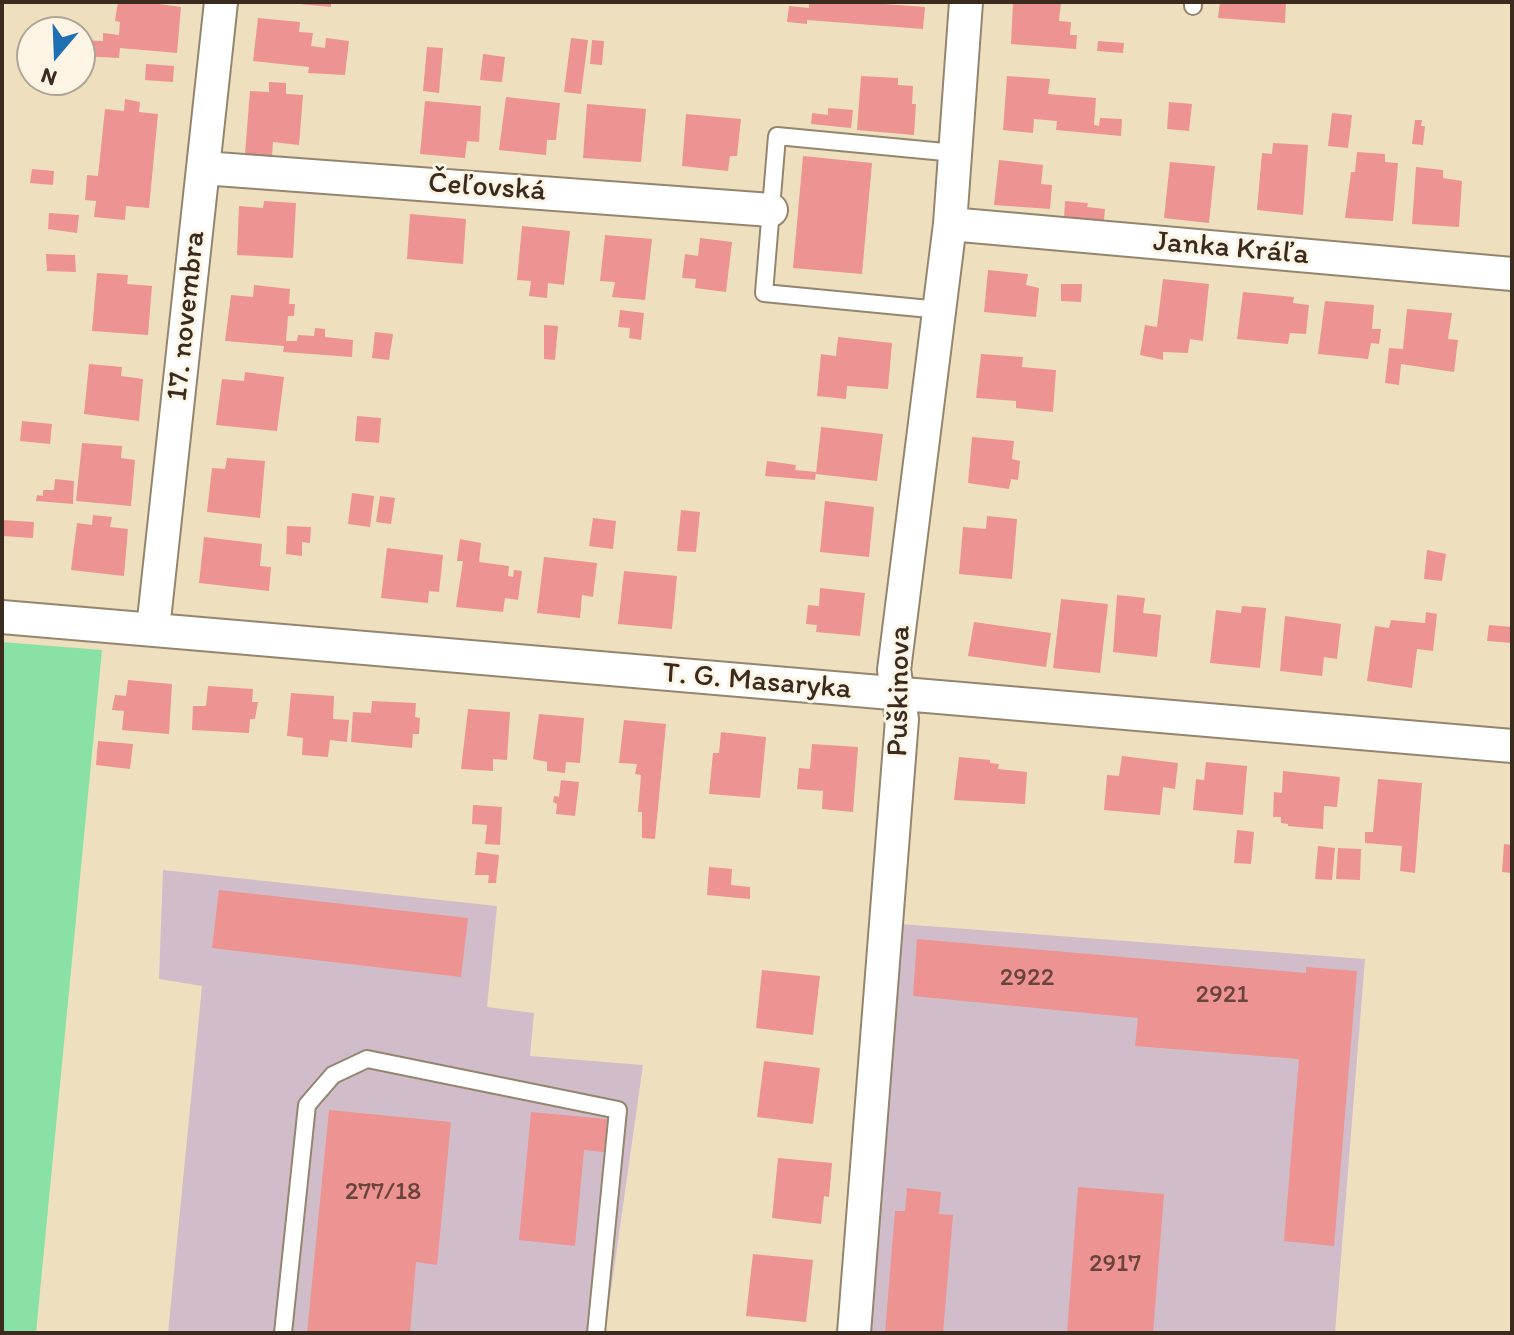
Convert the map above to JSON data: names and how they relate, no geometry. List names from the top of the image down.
{
  "streets": {
    "street": [
      "Čeľovská",
      "Janka Kráľa",
      "17. novembra",
      "T. G. Masaryka",
      "Puškinova"
    ]
  },
  "crossings": [
    ["Čeľovská", "17. novembra"],
    ["Janka Kráľa", "Puškinova"],
    ["17. novembra", "T. G. Masaryka"],
    ["T. G. Masaryka", "Puškinova"]
  ],
  "house_numbers": [
    "2922",
    "2921",
    "277/18",
    "2917"
  ],
  "north": "bottom"
}
